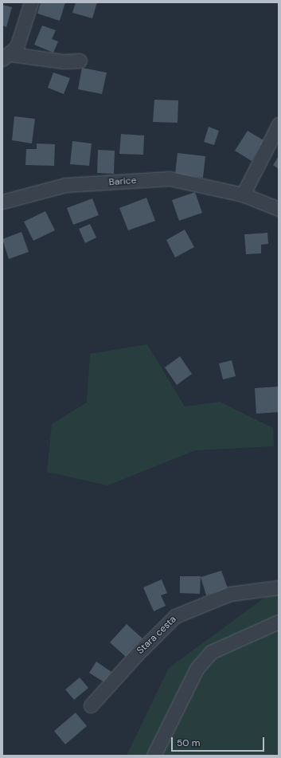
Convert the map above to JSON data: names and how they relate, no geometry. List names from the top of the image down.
{
  "streets": {
    "street": ["Barice", "Stara cesta"]
  },
  "scale_bar": "50 m"
}
